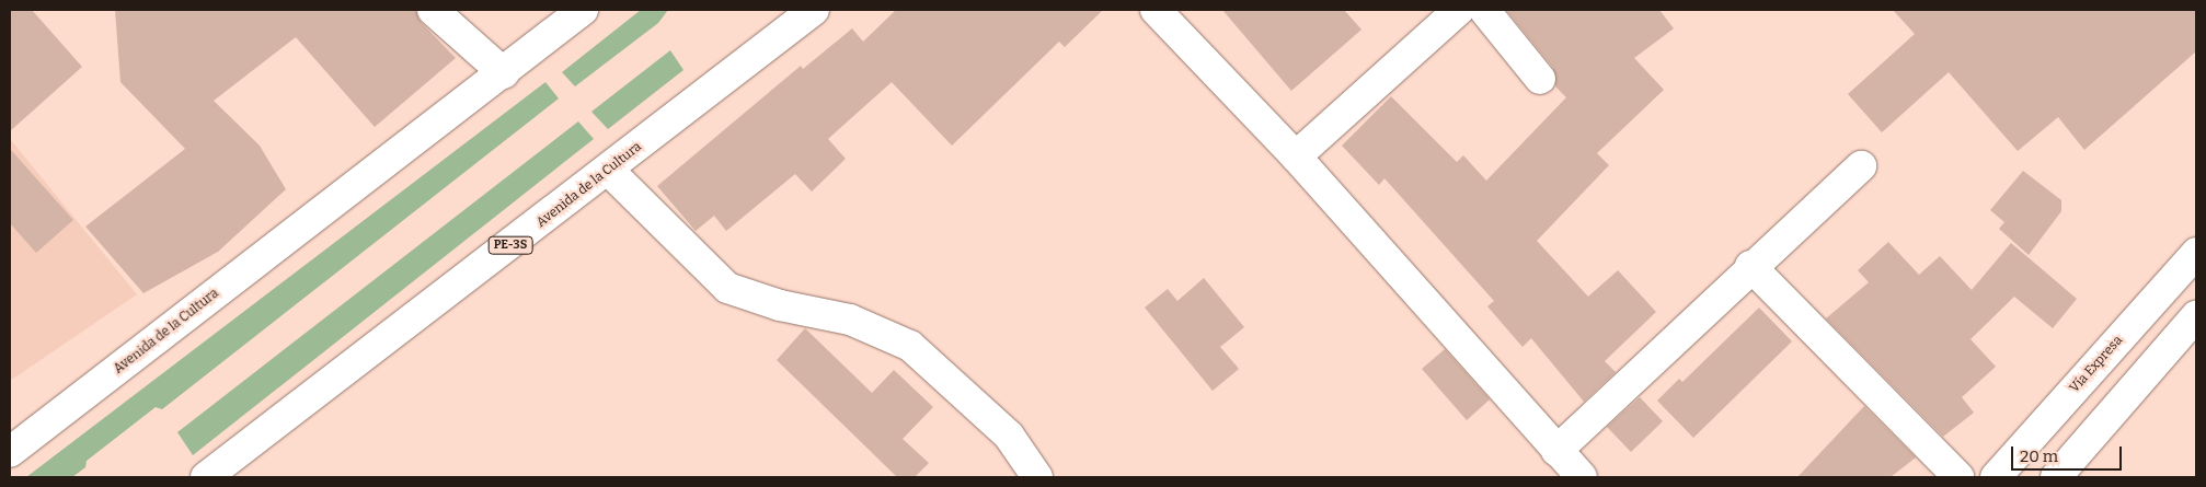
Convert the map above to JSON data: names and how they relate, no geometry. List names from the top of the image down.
{
  "streets": {
    "main road": ["Avenida de la Cultura", "PE-3S", "Vía Expresa"]
  },
  "scale_bar": "20 m"
}
